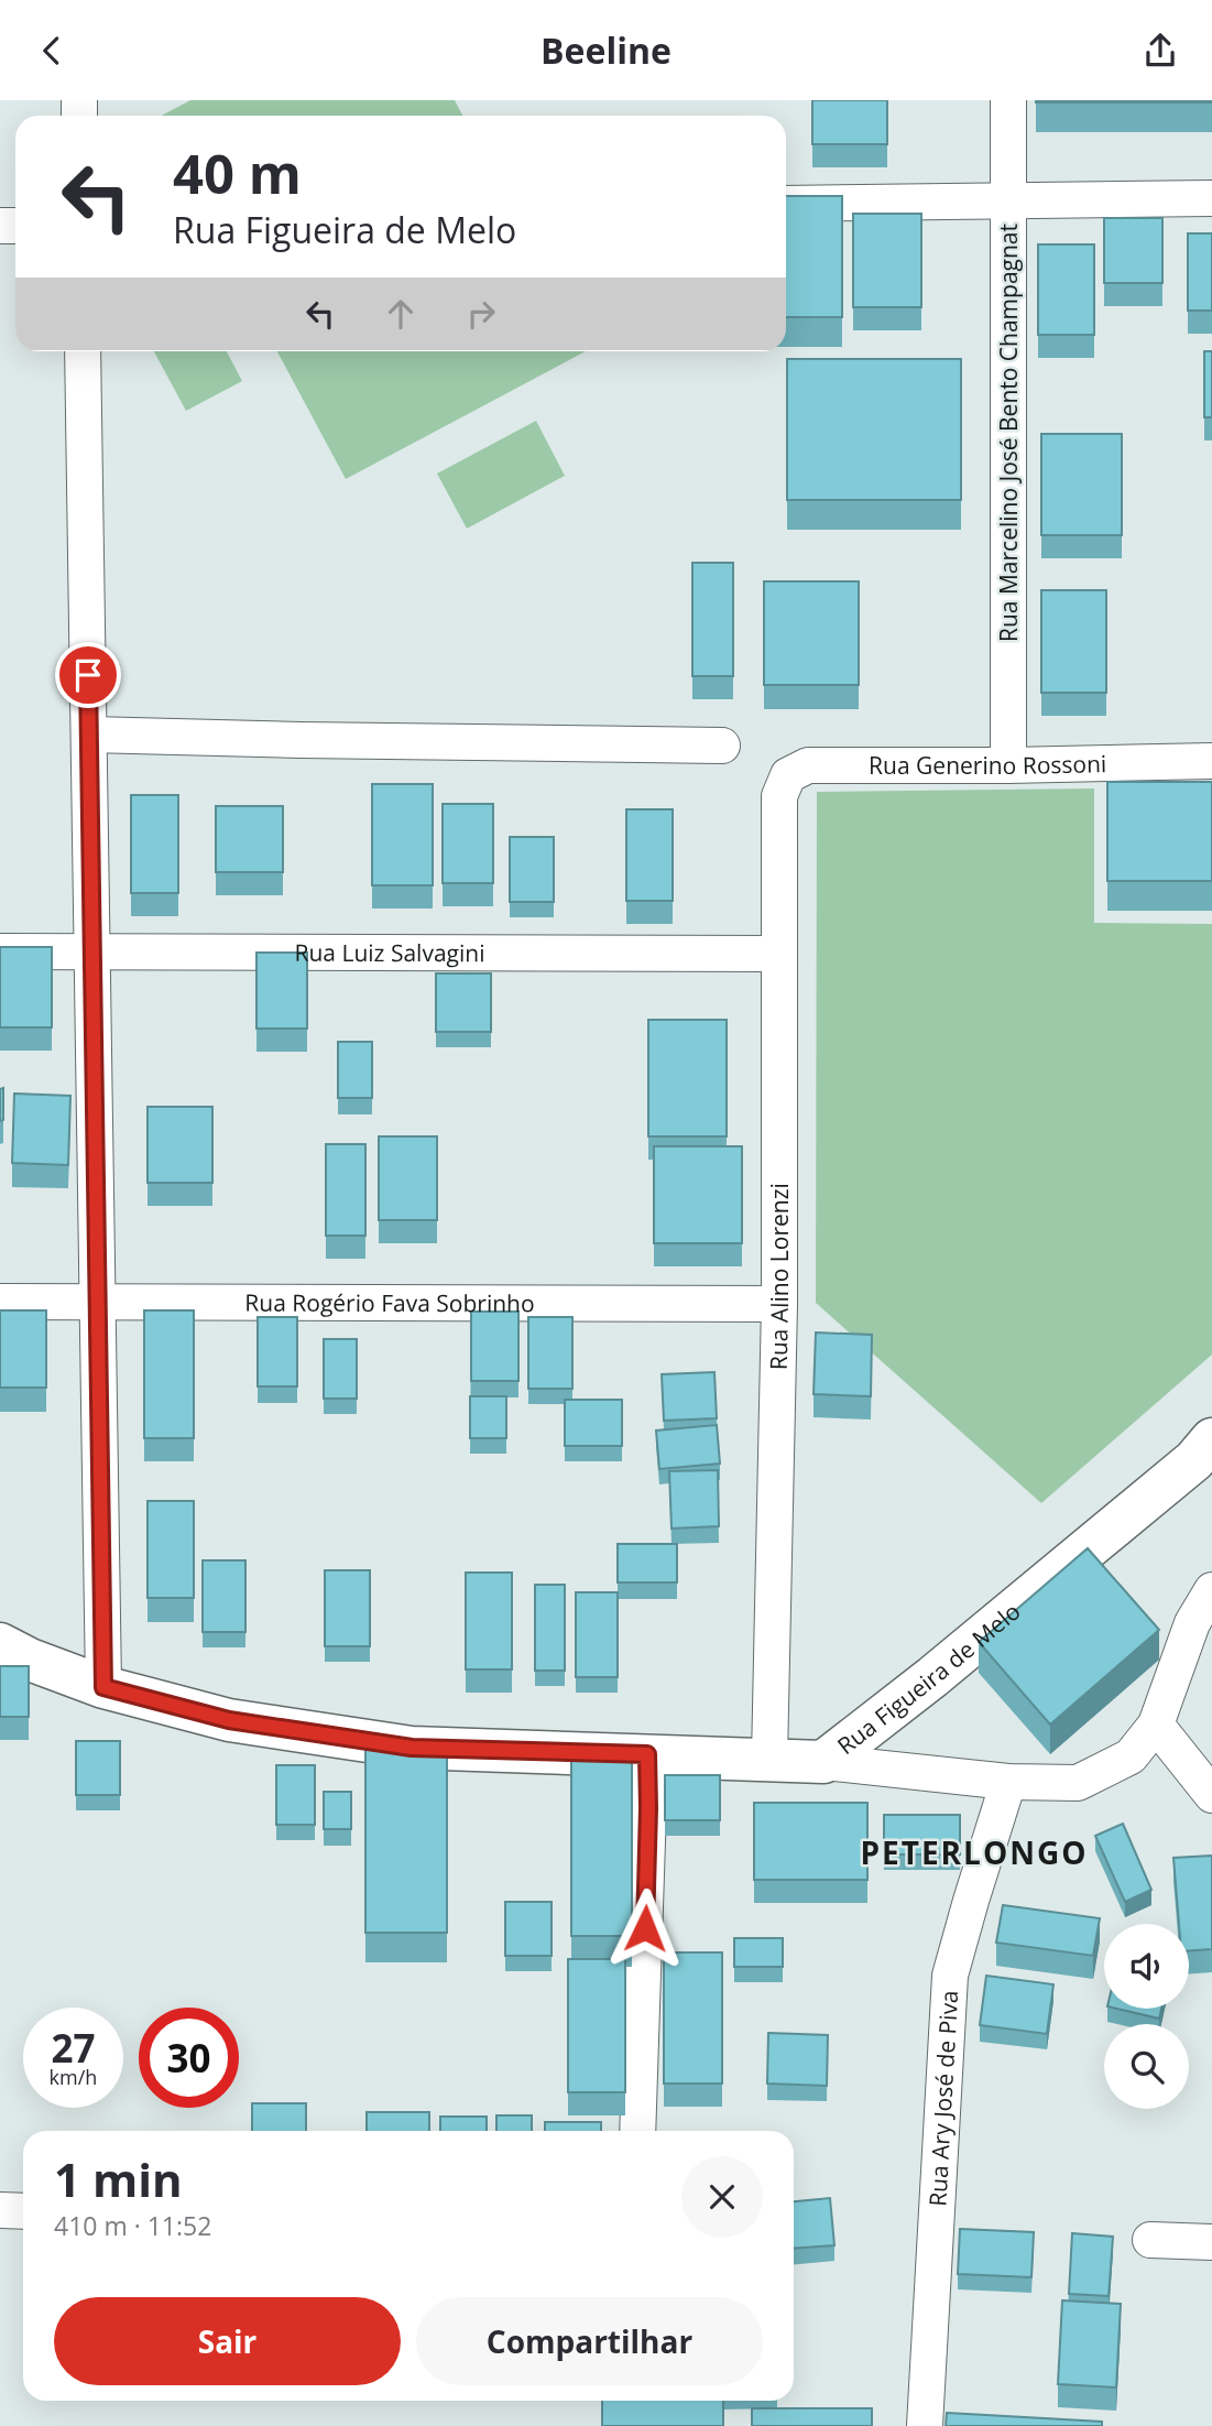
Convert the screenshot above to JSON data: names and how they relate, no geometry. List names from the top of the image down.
{
  "streets": {
    "main road": ["Rua Figueira de Melo"],
    "street": [
      "Rua Marcelino José Bento Champagnat",
      "Rua Generino Rossoni",
      "Rua Luiz Salvagini",
      "Rua Alino Lorenzi",
      "Rua Rogério Fava Sobrinho",
      "Rua Ary José de Piva"
    ]
  },
  "crossings": [
    ["Rua Marcelino José Bento Champagnat", "Rua Generino Rossoni"],
    ["Rua Generino Rossoni", "Rua Alino Lorenzi"],
    ["Rua Luiz Salvagini", "Rua Alino Lorenzi"],
    ["Rua Alino Lorenzi", "Rua Rogério Fava Sobrinho"],
    ["Rua Alino Lorenzi", "Rua Figueira de Melo"]
  ],
  "districts": ["PETERLONGO"],
  "page": {
    "header": "Beeline",
    "turn": ["40 m", "Rua Figueira de Melo"],
    "speed": "27 km/h",
    "limit": "30",
    "heading": ["1 min", "410 m · 11:52"],
    "buttons": ["Sair", "Compartilhar"]
  }
}
